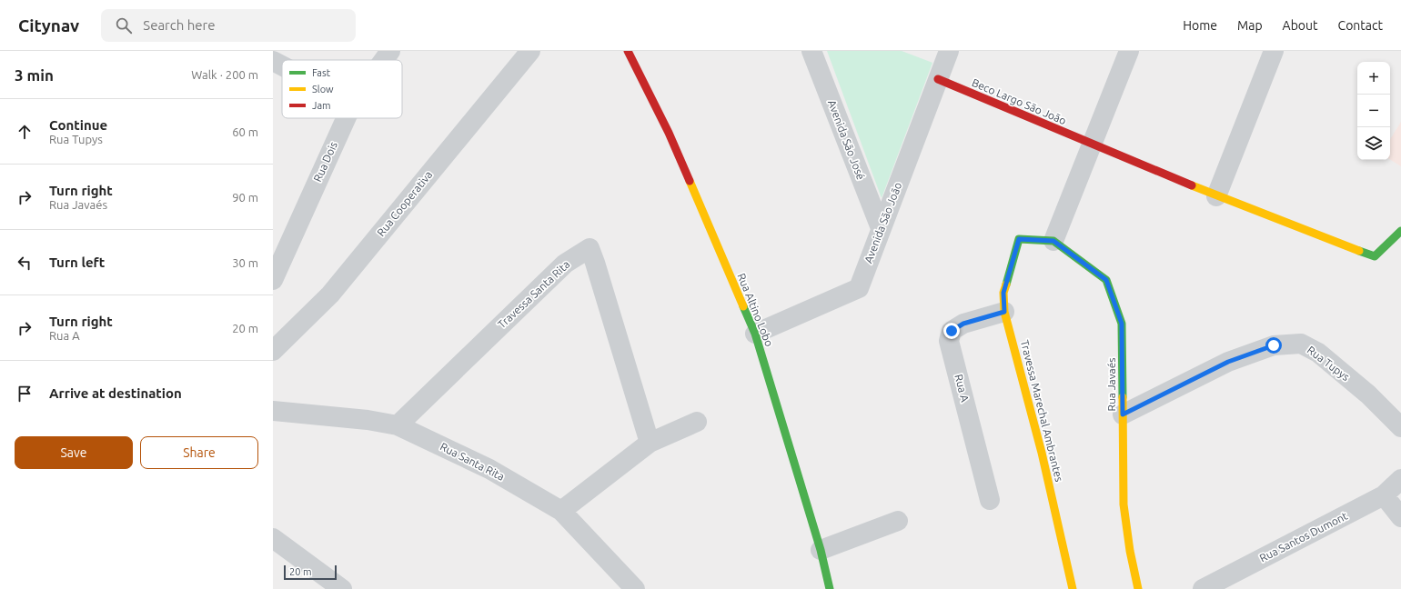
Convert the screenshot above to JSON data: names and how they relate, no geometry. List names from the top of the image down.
{
  "streets": {
    "street": [
      "Beco Largo São João",
      "Avenida São José",
      "Rua Dois",
      "Rua Cooperativa",
      "Avenida São João",
      "Travessa Santa Rita",
      "Rua Altino Lobo",
      "Rua Tupys",
      "Rua Javaés",
      "Rua A",
      "Travessa Marechal Ambrantes",
      "Rua Santa Rita",
      "Rua Santos Dumont"
    ]
  },
  "crossings": [
    ["Beco Largo São João", "Avenida São João"],
    ["Avenida São José", "Avenida São João"],
    ["Avenida São João", "Rua Altino Lobo"],
    ["Travessa Santa Rita", "Rua Santa Rita"],
    ["Rua Tupys", "Rua Javaés"],
    ["Rua Javaés", "Travessa Marechal Ambrantes"],
    ["Rua A", "Travessa Marechal Ambrantes"]
  ],
  "legend": ["Fast", "Slow", "Jam"],
  "scale_bar": "20 m",
  "page": {
    "header": "Citynav",
    "search": "Search here",
    "nav": [
      "Home",
      "Map",
      "About",
      "Contact"
    ],
    "heading": ["3 min", "Walk · 200 m"],
    "map_buttons": ["+", "−"],
    "list": [
      ["Continue", "Rua Tupys", "60 m"],
      ["Turn right", "Rua Javaés", "90 m"],
      ["Turn left", "30 m"],
      ["Turn right", "Rua A", "20 m"],
      "Arrive at destination"
    ],
    "buttons": ["Save", "Share"],
    "scale": "20 m"
  }
}
